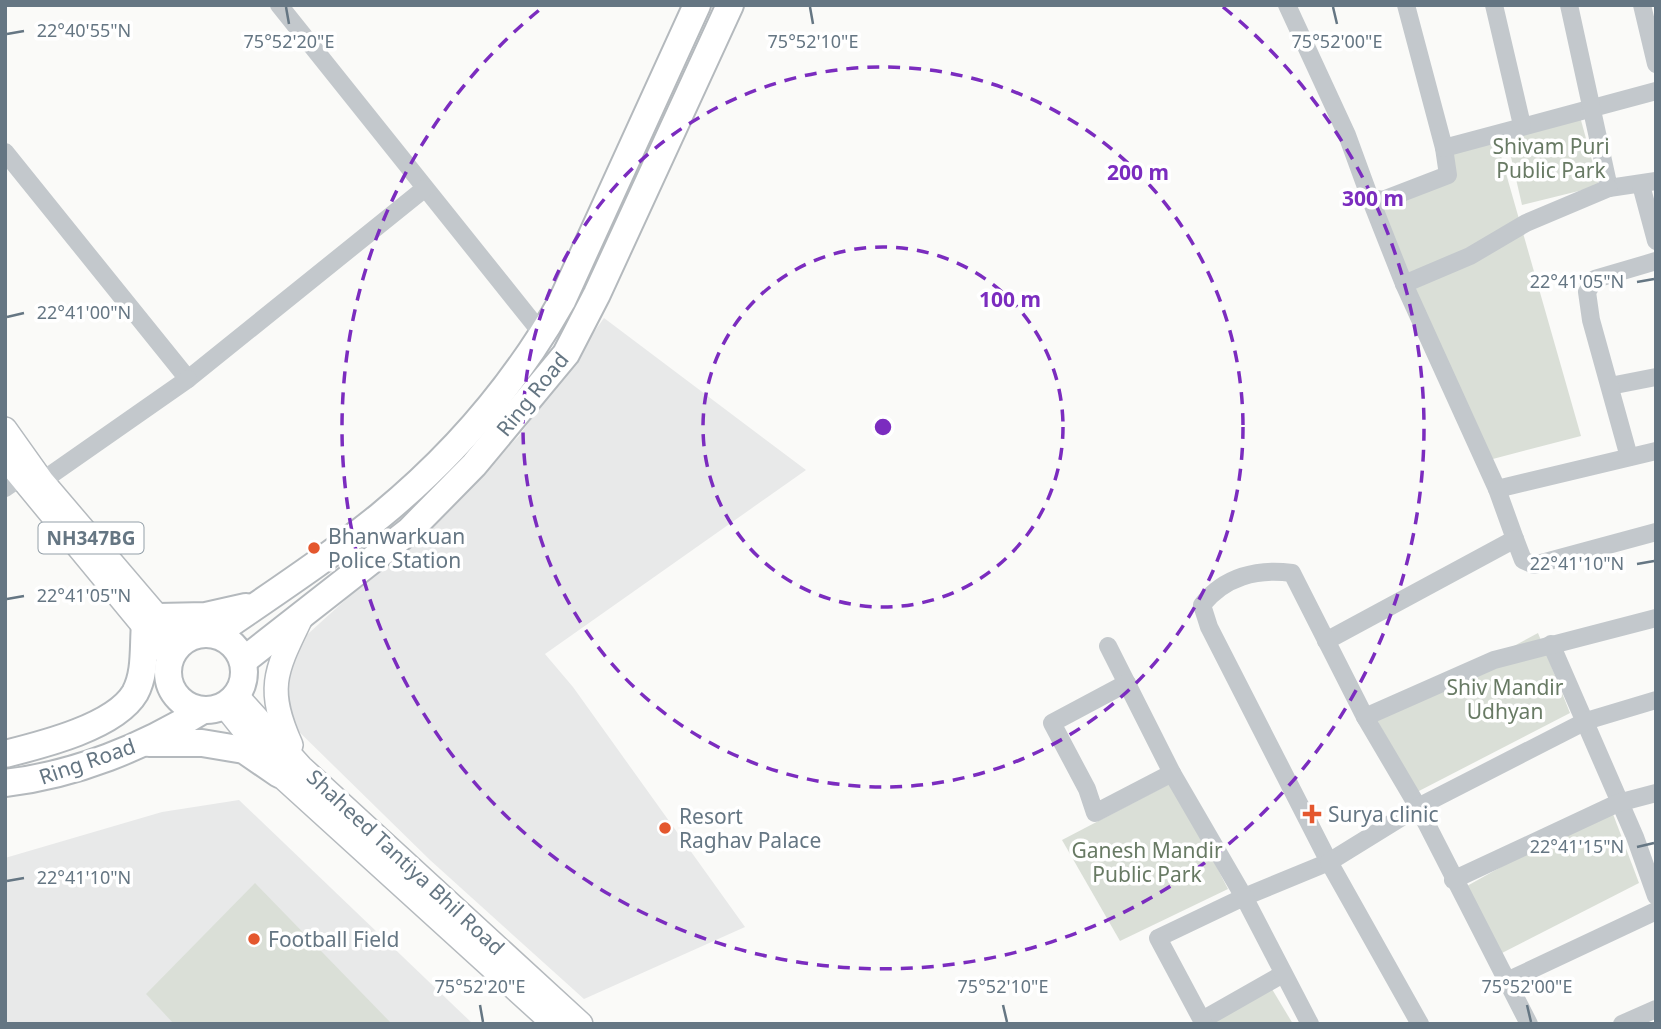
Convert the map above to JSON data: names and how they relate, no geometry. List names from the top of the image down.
{
  "streets": {
    "highway": ["Ring Road"],
    "main road": ["NH347BG", "Shaheed Tantiya Bhil Road"]
  },
  "crossings": [
    ["Ring Road", "NH347BG"],
    ["Ring Road", "Shaheed Tantiya Bhil Road"],
    ["NH347BG", "Shaheed Tantiya Bhil Road"]
  ],
  "parks": ["Shivam Puri Public Park", "Shiv Mandir Udhyan", "Ganesh Mandir Public Park"],
  "places": {
    "other": ["Bhanwarkuan Police Station", "Resort Raghav Palace", "Football Field"],
    "health": ["Surya clinic"]
  },
  "coordinates": [
    "22°40'55\"N",
    "75°52'20\"E",
    "75°52'10\"E",
    "75°52'00\"E",
    "22°41'05\"N",
    "22°41'00\"N",
    "22°41'10\"N",
    "22°41'15\"N"
  ],
  "rings": ["200 m", "300 m", "100 m"]
}
